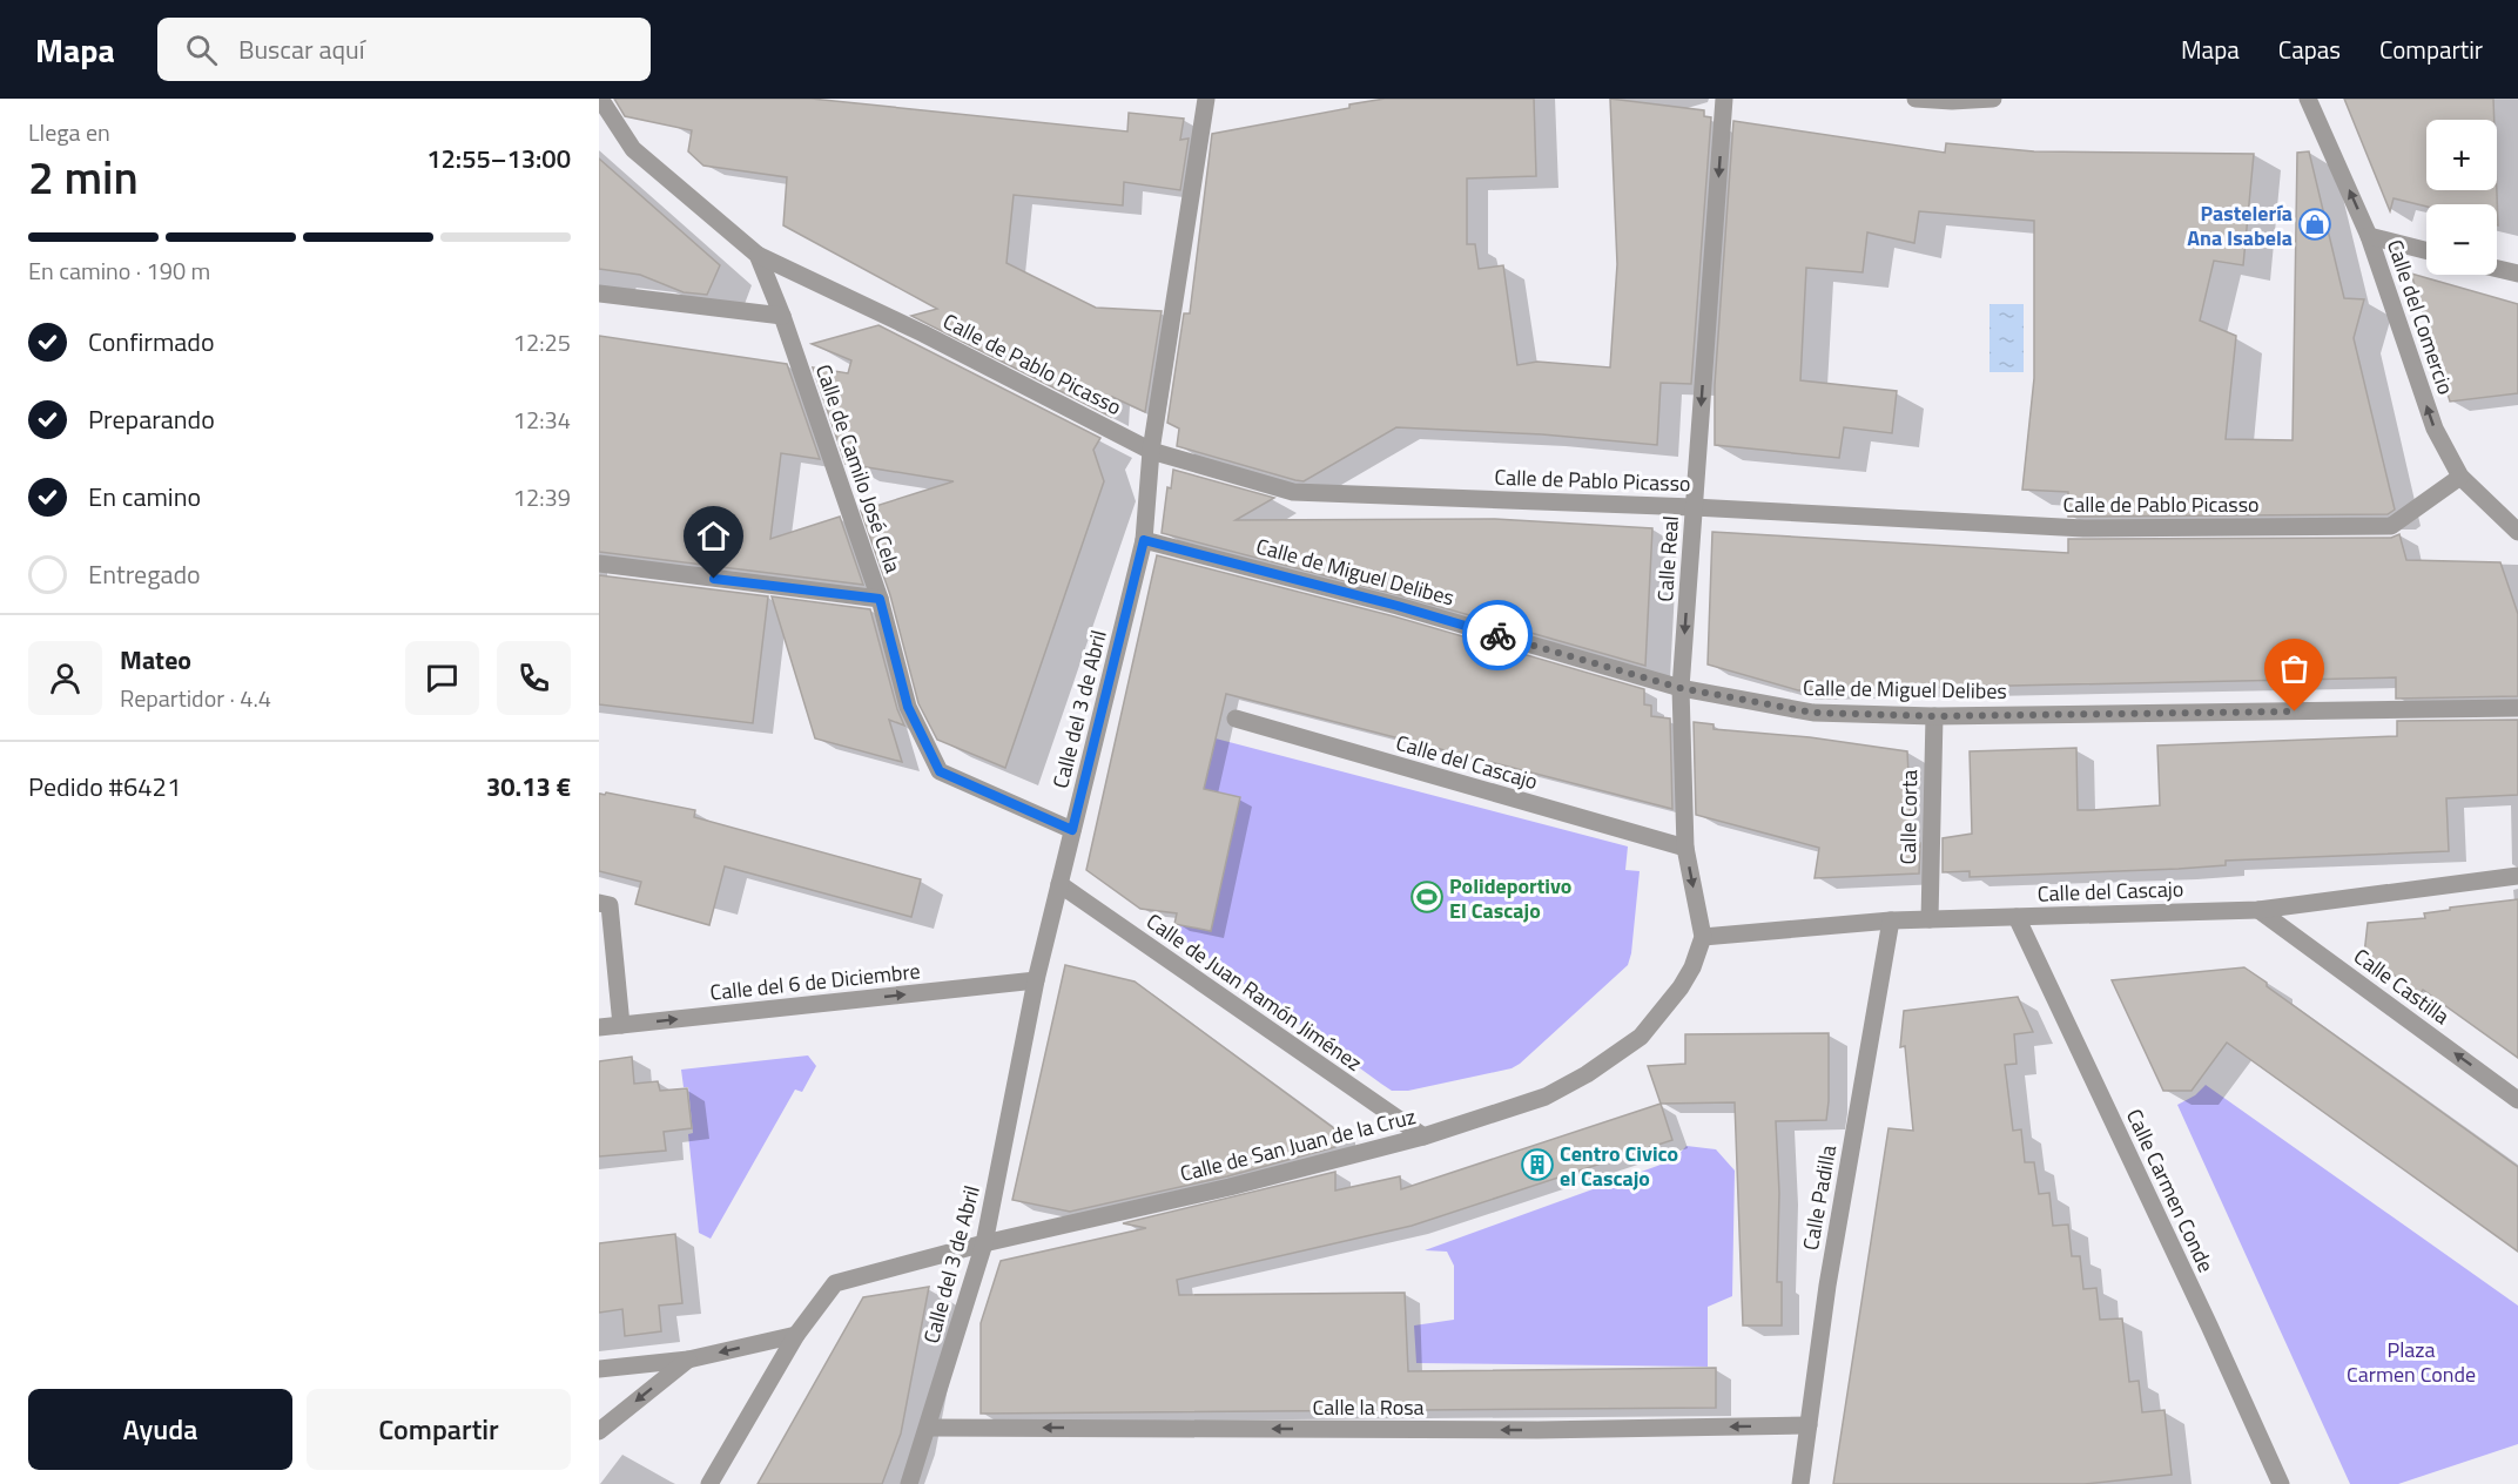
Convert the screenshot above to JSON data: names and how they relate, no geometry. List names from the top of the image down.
{
  "streets": {
    "street": [
      "Calle del Comercio",
      "Calle de Pablo Picasso",
      "Calle de Camilo José Cela",
      "Calle Real",
      "Calle de Miguel Delibes",
      "Calle del 3 de Abril",
      "Calle del Cascajo",
      "Calle Corta",
      "Calle del 6 de Diciembre",
      "Calle Castilla",
      "Calle de Juan Ramón Jiménez",
      "Calle de San Juan de la Cruz",
      "Calle Carmen Conde",
      "Calle Padilla",
      "Calle la Rosa"
    ]
  },
  "crossings": [
    ["Calle del Comercio", "Calle de Pablo Picasso"],
    ["Calle de Pablo Picasso", "Calle de Camilo José Cela"],
    ["Calle de Pablo Picasso", "Calle Real"],
    ["Calle de Pablo Picasso", "Calle del 3 de Abril"],
    ["Calle de Camilo José Cela", "Calle del 3 de Abril"],
    ["Calle Real", "Calle de Miguel Delibes"],
    ["Calle Real", "Calle del Cascajo"],
    ["Calle Real", "Calle de San Juan de la Cruz"],
    ["Calle de Miguel Delibes", "Calle del 3 de Abril"],
    ["Calle de Miguel Delibes", "Calle Corta"],
    ["Calle del 3 de Abril", "Calle del 6 de Diciembre"],
    ["Calle del 3 de Abril", "Calle de Juan Ramón Jiménez"],
    ["Calle del 3 de Abril", "Calle de San Juan de la Cruz"],
    ["Calle del 3 de Abril", "Calle la Rosa"],
    ["Calle del Cascajo", "Calle Corta"],
    ["Calle del Cascajo", "Calle Castilla"],
    ["Calle del Cascajo", "Calle de San Juan de la Cruz"],
    ["Calle del Cascajo", "Calle Carmen Conde"],
    ["Calle del Cascajo", "Calle Padilla"],
    ["Calle de Juan Ramón Jiménez", "Calle de San Juan de la Cruz"],
    ["Calle Padilla", "Calle la Rosa"]
  ],
  "one_way": [
    "Calle del Comercio",
    "Calle Real",
    "Calle del 6 de Diciembre",
    "Calle Castilla",
    "Calle la Rosa"
  ],
  "parks": ["Plaza Carmen Conde"],
  "places": {
    "shop": ["Pastelería Ana Isabela"],
    "sports": ["Polideportivo El Cascajo"],
    "building": ["Centro Civico el Cascajo"]
  },
  "page": {
    "header": "Mapa",
    "search": "Buscar aquí",
    "nav": ["Mapa", "Capas", "Compartir"],
    "heading": ["2 min", "Llega en", "12:55–13:00"],
    "panel": [
      "Mateo",
      "Repartidor · 4.4",
      "Pedido #6421",
      "30.13 €"
    ],
    "map_buttons": ["+", "−"],
    "bar": "En camino · 190 m",
    "list": [
      ["Confirmado", "12:25"],
      ["Preparando", "12:34"],
      ["En camino", "12:39"],
      "Entregado"
    ],
    "buttons": ["Ayuda", "Compartir"]
  }
}
